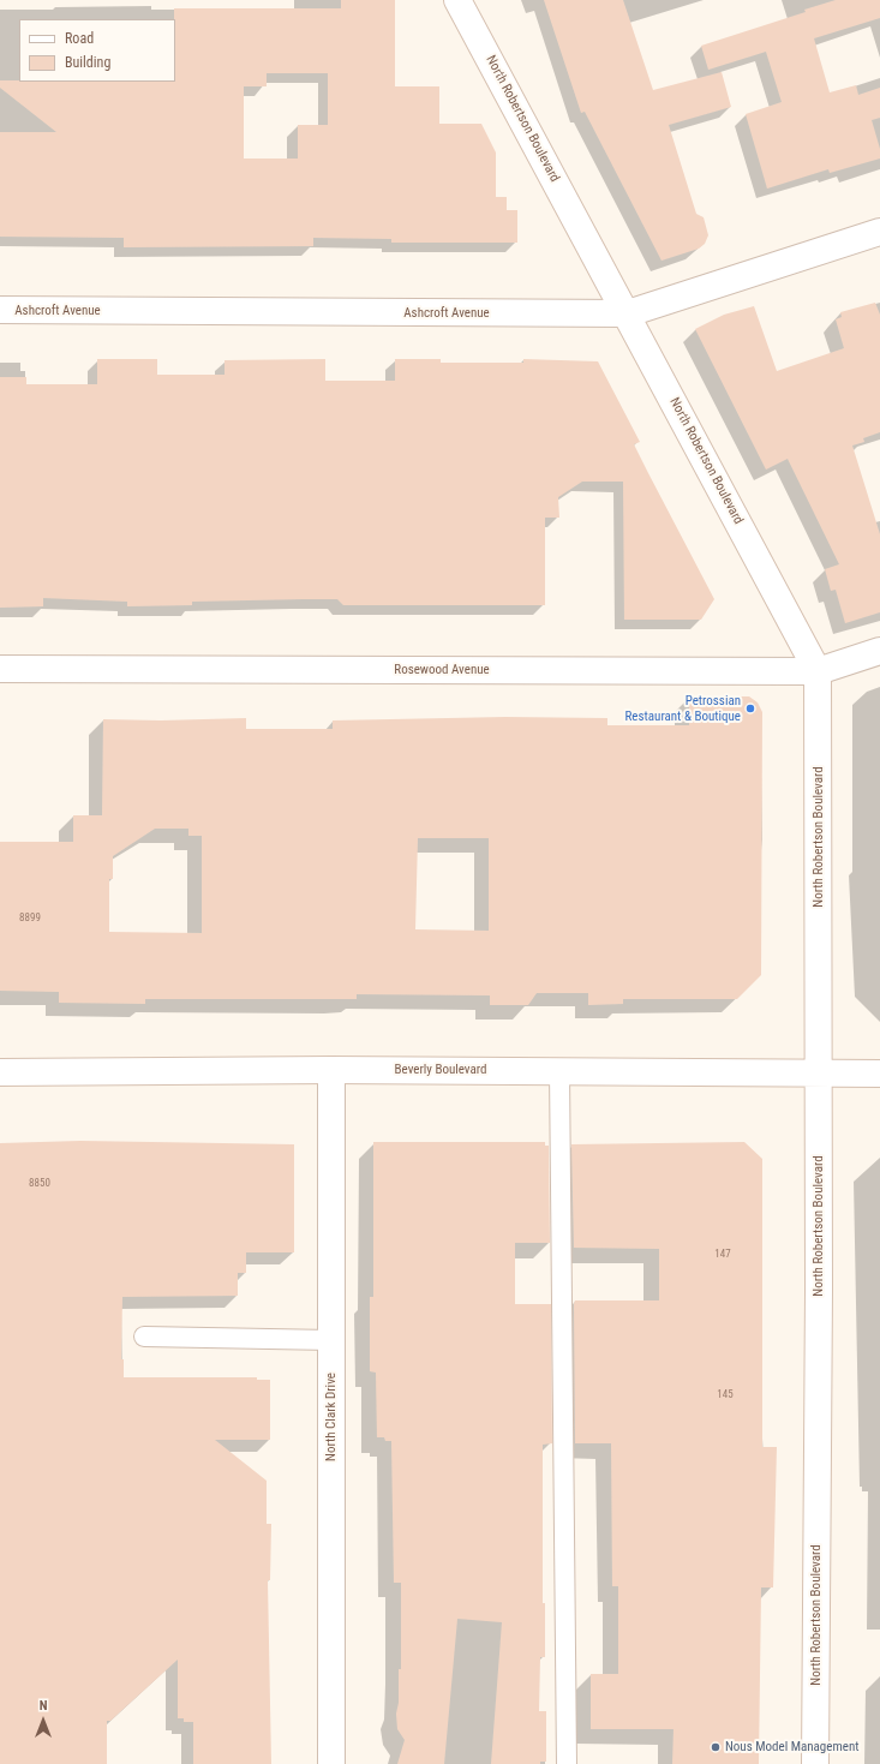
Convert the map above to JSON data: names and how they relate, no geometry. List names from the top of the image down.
{
  "streets": {
    "street": [
      "North Robertson Boulevard",
      "Ashcroft Avenue",
      "Rosewood Avenue",
      "Beverly Boulevard",
      "North Clark Drive"
    ]
  },
  "crossings": [
    ["North Robertson Boulevard", "Ashcroft Avenue"],
    ["North Robertson Boulevard", "Rosewood Avenue"],
    ["North Robertson Boulevard", "Beverly Boulevard"],
    ["Beverly Boulevard", "North Clark Drive"]
  ],
  "places": ["Petrossian Restaurant & Boutique", "Nous Model Management"],
  "house_numbers": [
    "8899",
    "8850",
    "147",
    "145"
  ],
  "legend": ["Road", "Building"],
  "north": "top"
}
